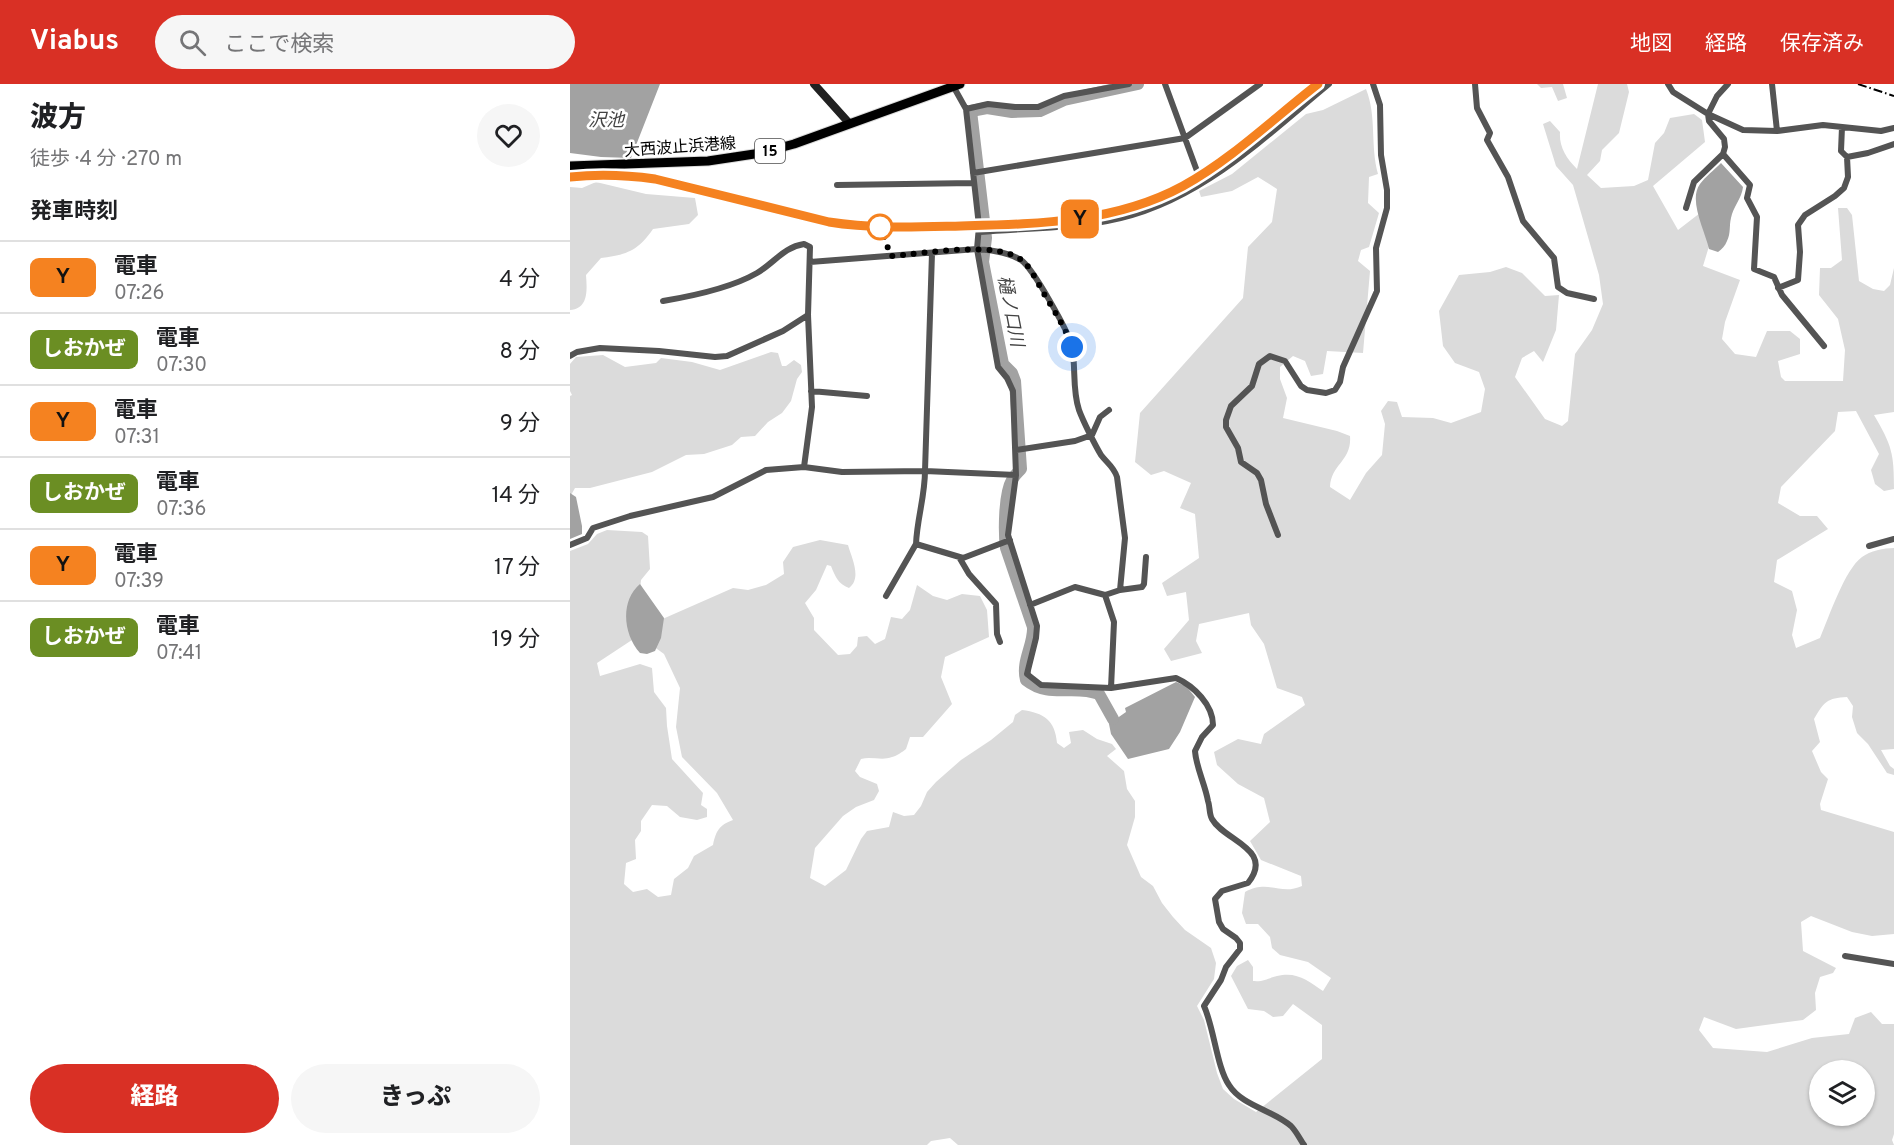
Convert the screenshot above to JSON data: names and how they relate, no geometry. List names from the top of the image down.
{
  "streets": {
    "main road": ["大西波止浜港線", "15"]
  },
  "water": ["沢池", "樋ノ口川"],
  "page": {
    "header": "Viabus",
    "search": "ここで検索",
    "nav": ["地図", "経路", "保存済み"],
    "heading": [
      ["波方", "徒歩 · 4 分 · 270 m"],
      "発車時刻"
    ],
    "on_map": "Y",
    "list": [
      {
        "mark": "Y",
        "name": "電車",
        "note": "07:26",
        "value": "4 分"
      },
      {
        "mark": "しおかぜ",
        "name": "電車",
        "note": "07:30",
        "value": "8 分"
      },
      {
        "mark": "Y",
        "name": "電車",
        "note": "07:31",
        "value": "9 分"
      },
      {
        "mark": "しおかぜ",
        "name": "電車",
        "note": "07:36",
        "value": "14 分"
      },
      {
        "mark": "Y",
        "name": "電車",
        "note": "07:39",
        "value": "17 分"
      },
      {
        "mark": "しおかぜ",
        "name": "電車",
        "note": "07:41",
        "value": "19 分"
      }
    ],
    "buttons": ["経路", "きっぷ"]
  }
}
